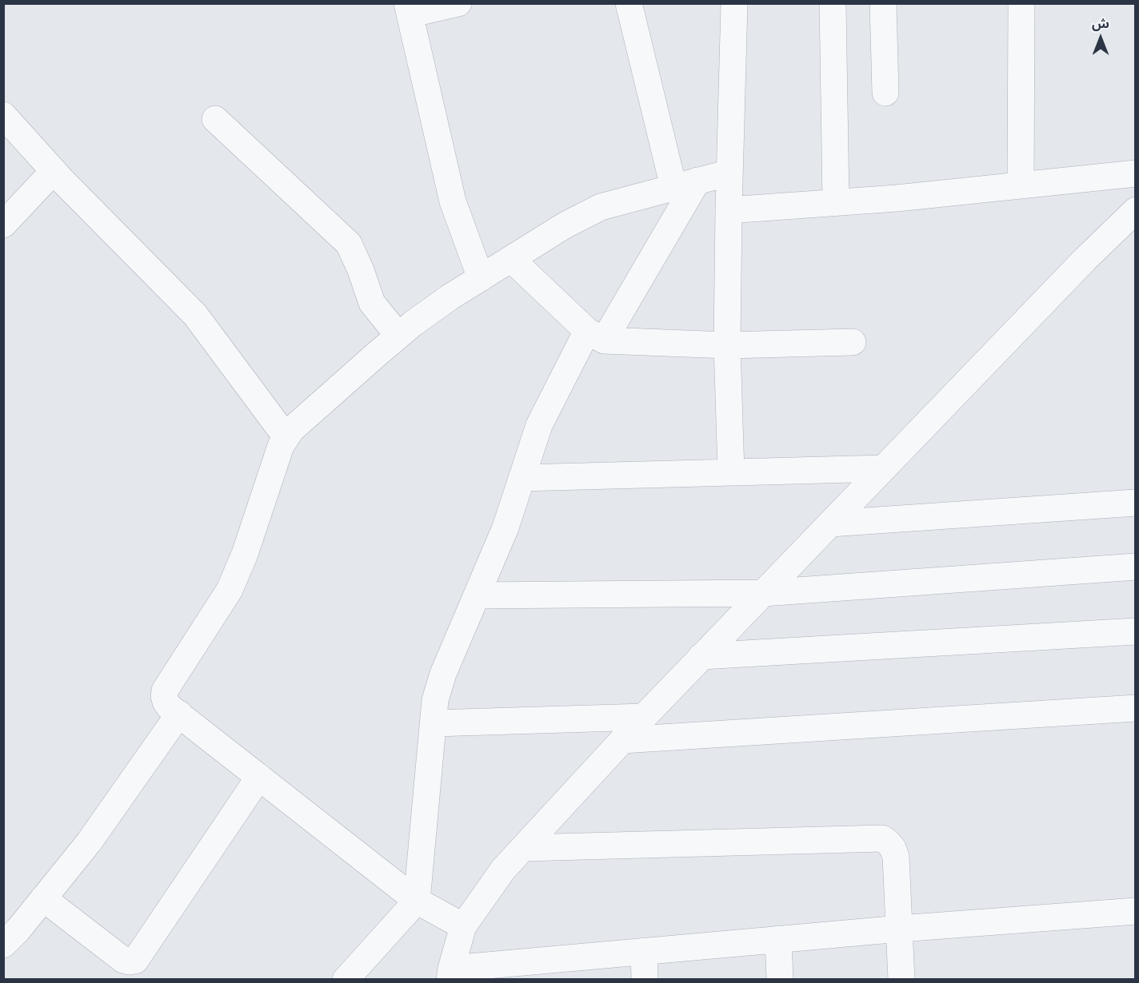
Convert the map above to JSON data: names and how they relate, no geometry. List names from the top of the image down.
{
  "north": "top"
}
